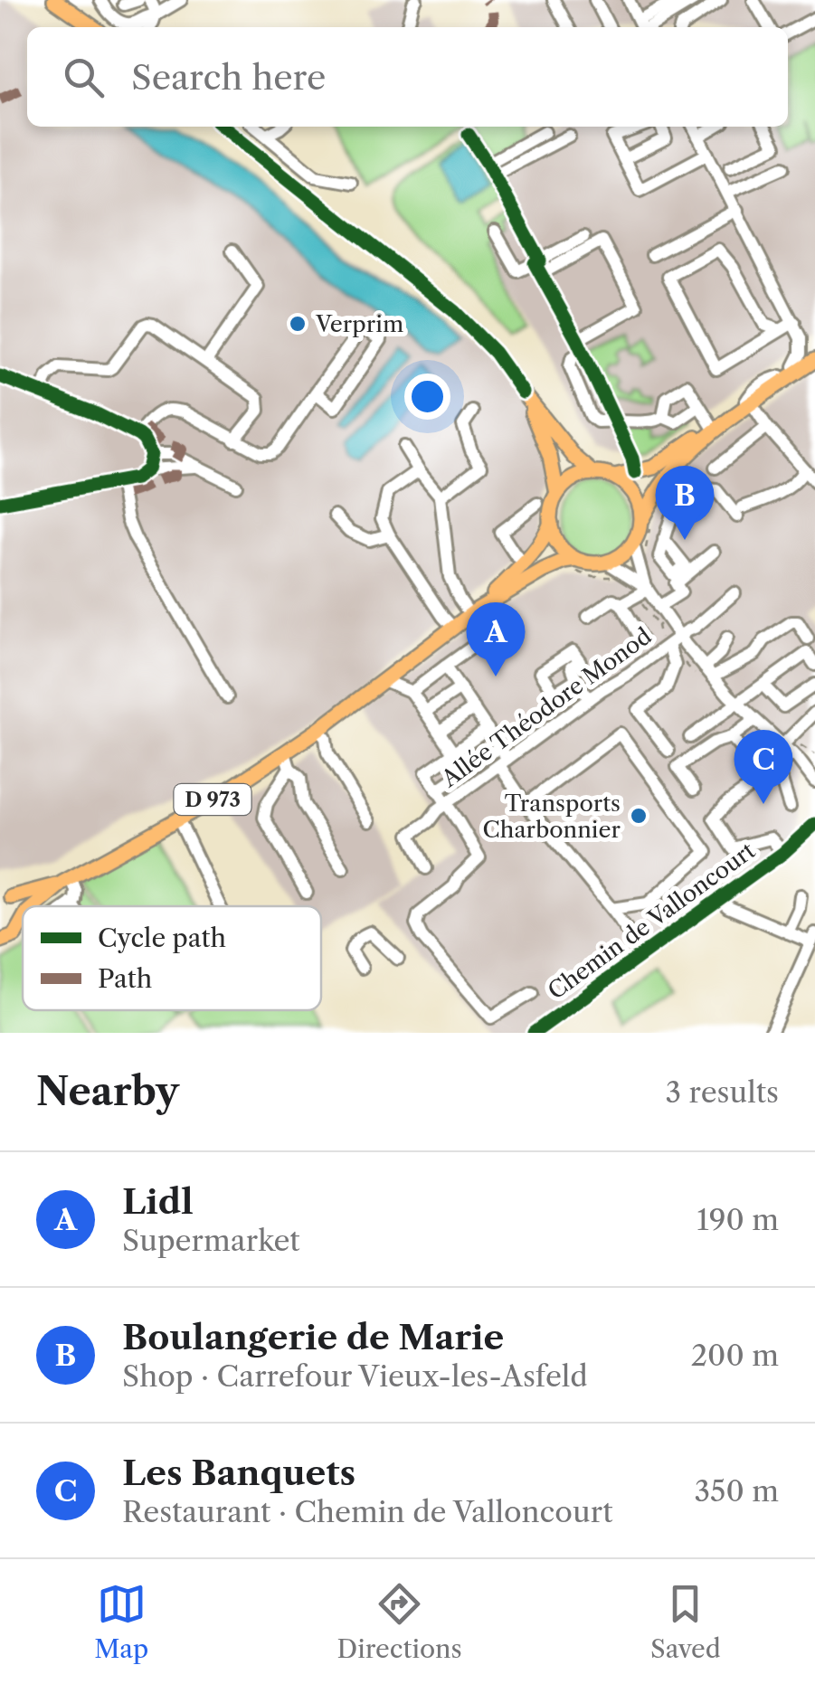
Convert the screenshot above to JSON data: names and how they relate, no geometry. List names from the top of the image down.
{
  "streets": {
    "main road": ["D 973"],
    "street": ["Allée Théodore Monod", "Chemin de Valloncourt"]
  },
  "places": ["Verprim", "Transports Charbonnier"],
  "legend": ["Cycle path", "Path"],
  "page": {
    "search": "Search here",
    "pins": ["B", "A", "C"],
    "heading": ["Nearby", "3 results"],
    "list": [
      {
        "mark": "A",
        "name": "Lidl",
        "note": "Supermarket",
        "value": "190 m"
      },
      {
        "mark": "B",
        "name": "Boulangerie de Marie",
        "note": "Shop · Carrefour Vieux-les-Asfeld",
        "value": "200 m"
      },
      {
        "mark": "C",
        "name": "Les Banquets",
        "note": "Restaurant · Chemin de Valloncourt",
        "value": "350 m"
      }
    ],
    "nav": ["Map", "Directions", "Saved"]
  }
}
